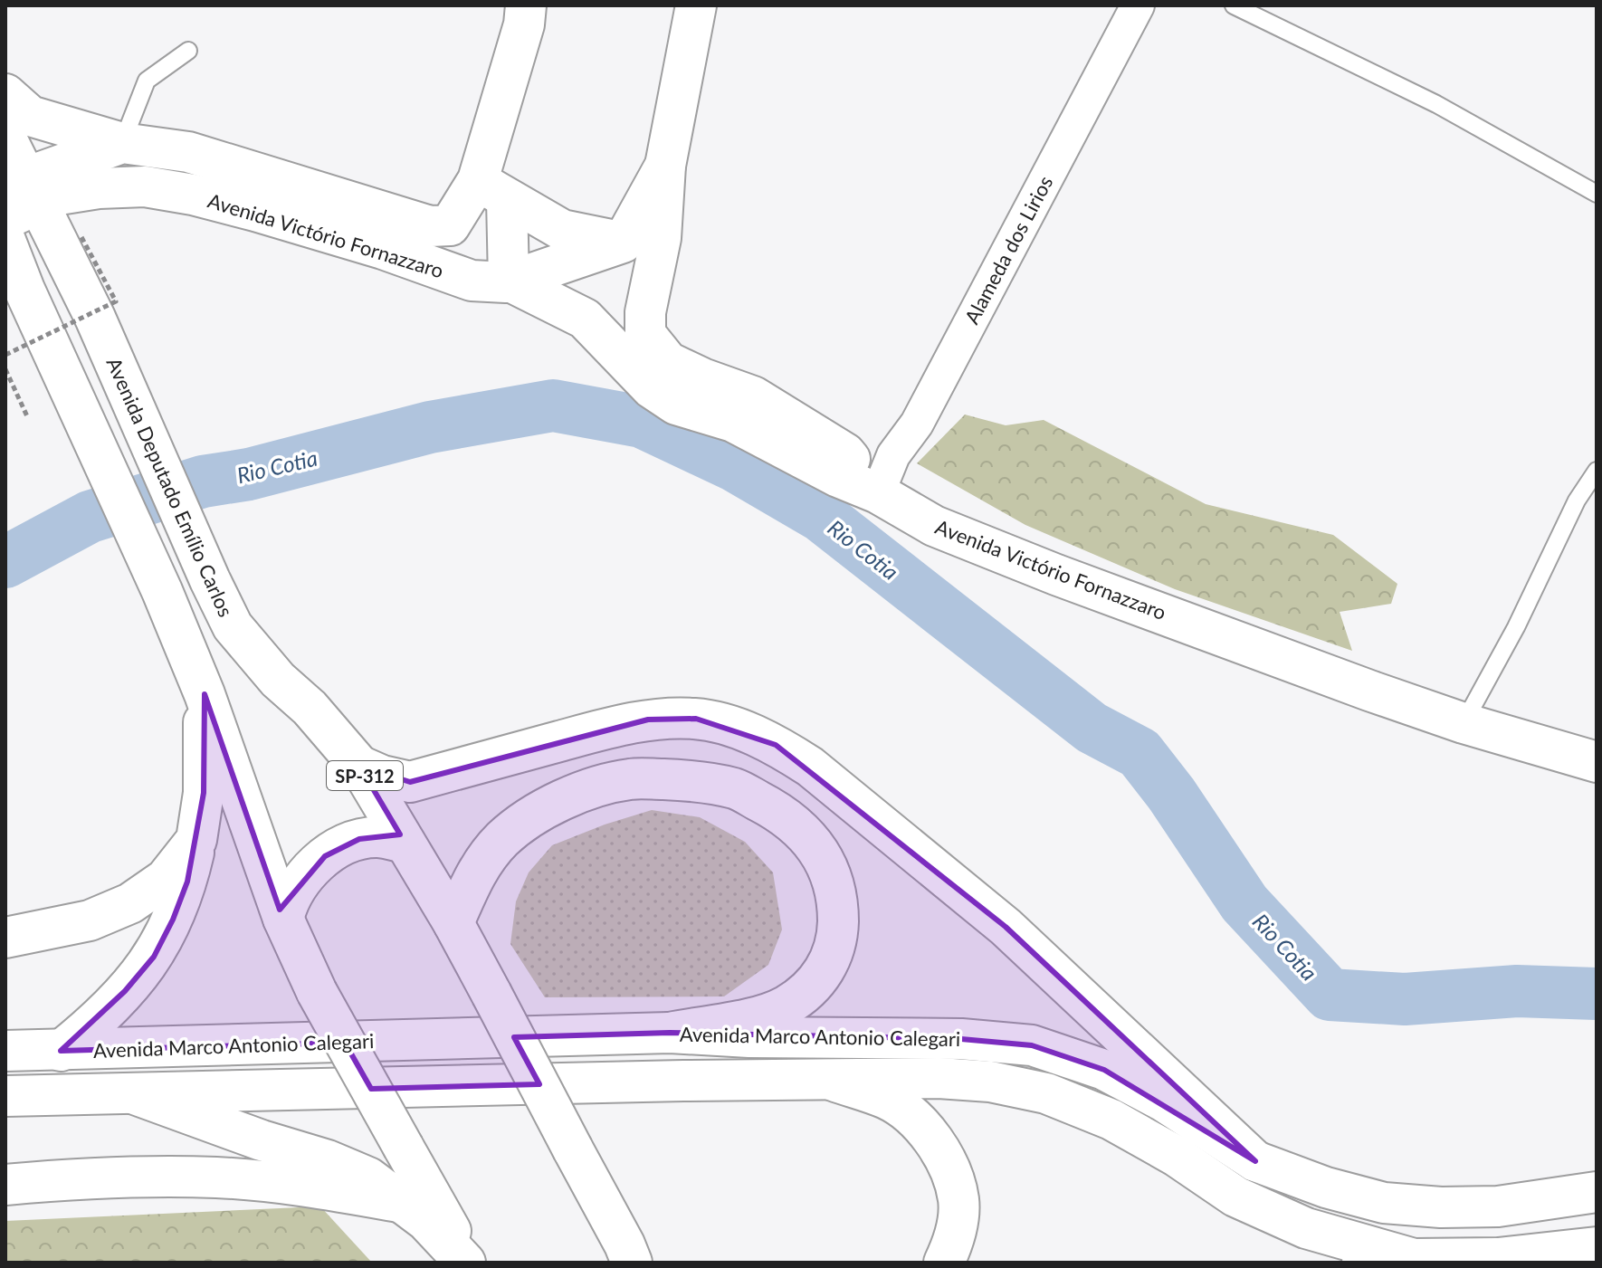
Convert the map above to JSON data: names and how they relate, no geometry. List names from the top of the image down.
{
  "streets": {
    "main road": [
      "Avenida Victório Fornazzaro",
      "Avenida Deputado Emílio Carlos",
      "SP-312",
      "Avenida Marco Antonio Calegari"
    ],
    "street": ["Alameda dos Lirios"]
  },
  "crossings": [
    ["Avenida Victório Fornazzaro", "Alameda dos Lirios"],
    ["Avenida Victório Fornazzaro", "Avenida Deputado Emílio Carlos"]
  ],
  "water": ["Rio Cotia"]
}
